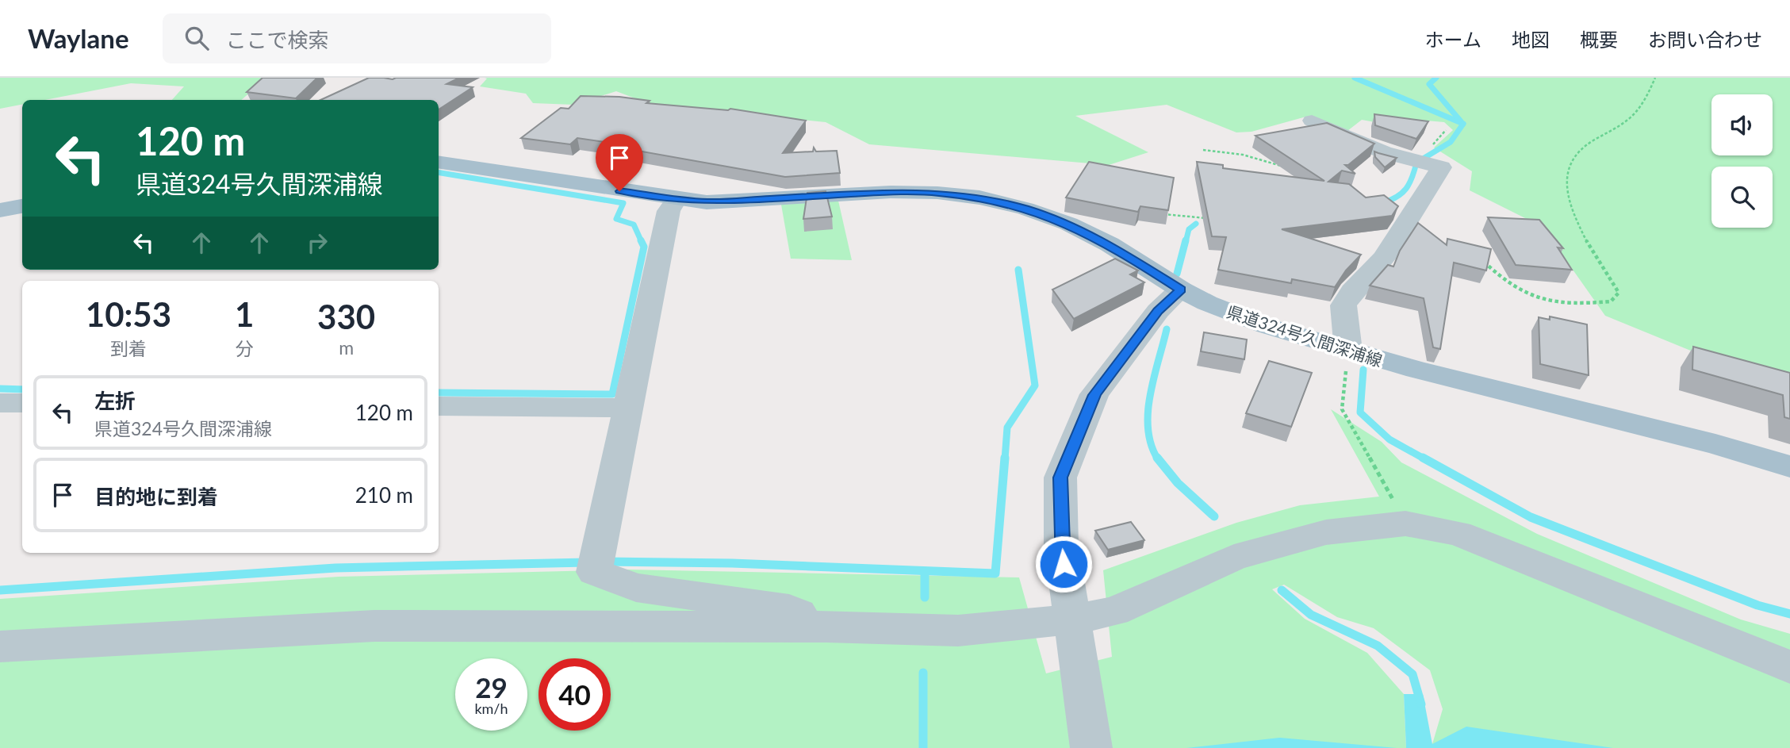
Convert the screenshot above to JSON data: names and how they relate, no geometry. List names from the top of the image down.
{
  "streets": {
    "main road": ["県道324号久間深浦線"]
  },
  "page": {
    "header": "Waylane",
    "search": "ここで検索",
    "nav": [
      "ホーム",
      "地図",
      "概要",
      "お問い合わせ"
    ],
    "turn": ["120 m", "県道324号久間深浦線"],
    "eta": [
      "10:53",
      "到着",
      "1",
      "分",
      "330",
      "m"
    ],
    "list": [
      {
        "name": "左折",
        "note": "県道324号久間深浦線",
        "value": "120 m"
      },
      {
        "name": "目的地に到着",
        "value": "210 m"
      }
    ],
    "speed": "29 km/h",
    "limit": "40"
  }
}
